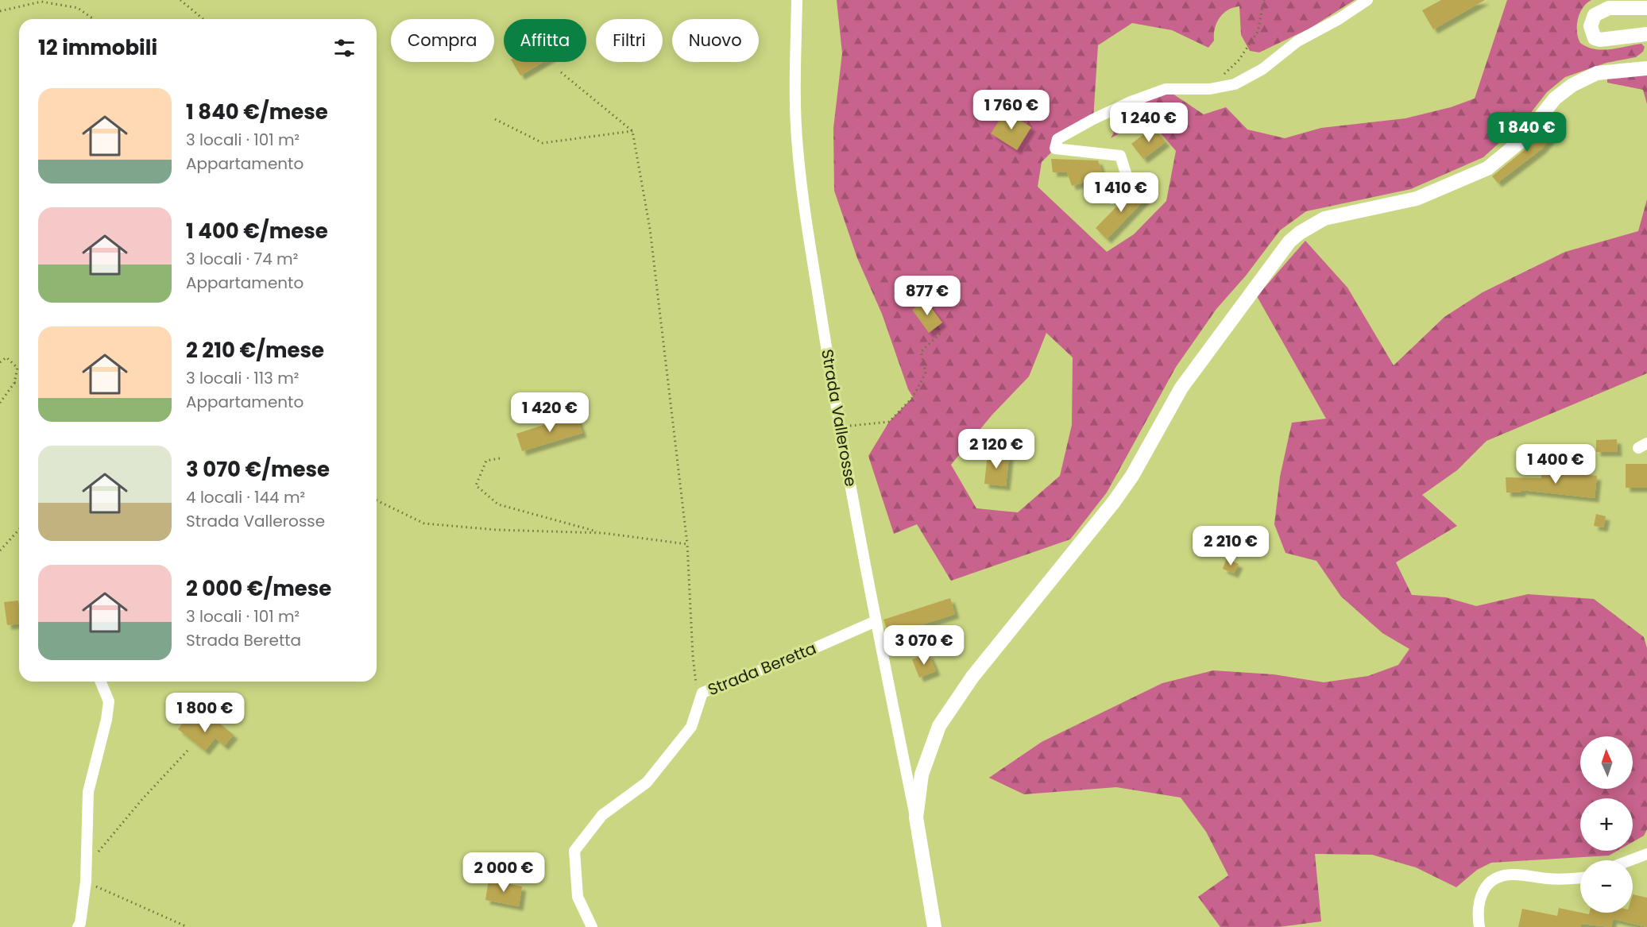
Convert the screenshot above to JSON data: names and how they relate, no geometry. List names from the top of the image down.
{
  "streets": {
    "street": ["Strada Vallerosse", "Strada Beretta"]
  },
  "crossings": [
    ["Strada Vallerosse", "Strada Beretta"]
  ],
  "north": "top",
  "page": {
    "chip": [
      "Compra",
      "Affitta",
      "Filtri",
      "Nuovo"
    ],
    "heading": "12 immobili",
    "list": [
      {
        "name": "1 840 €/mese",
        "note": "3 locali · 101 m² · Appartamento"
      },
      {
        "name": "1 400 €/mese",
        "note": "3 locali · 74 m² · Appartamento"
      },
      {
        "name": "2 210 €/mese",
        "note": "3 locali · 113 m² · Appartamento"
      },
      {
        "name": "3 070 €/mese",
        "note": "4 locali · 144 m² · Strada Vallerosse"
      },
      {
        "name": "2 000 €/mese",
        "note": "3 locali · 101 m² · Strada Beretta"
      }
    ],
    "price": [
      "1 760 €",
      "1 240 €",
      "1 840 €",
      "1 410 €",
      "877 €",
      "1 420 €",
      "2 120 €",
      "1 400 €",
      "2 210 €",
      "3 070 €",
      "1 800 €",
      "2 000 €"
    ],
    "map_buttons": ["+", "−"]
  }
}
